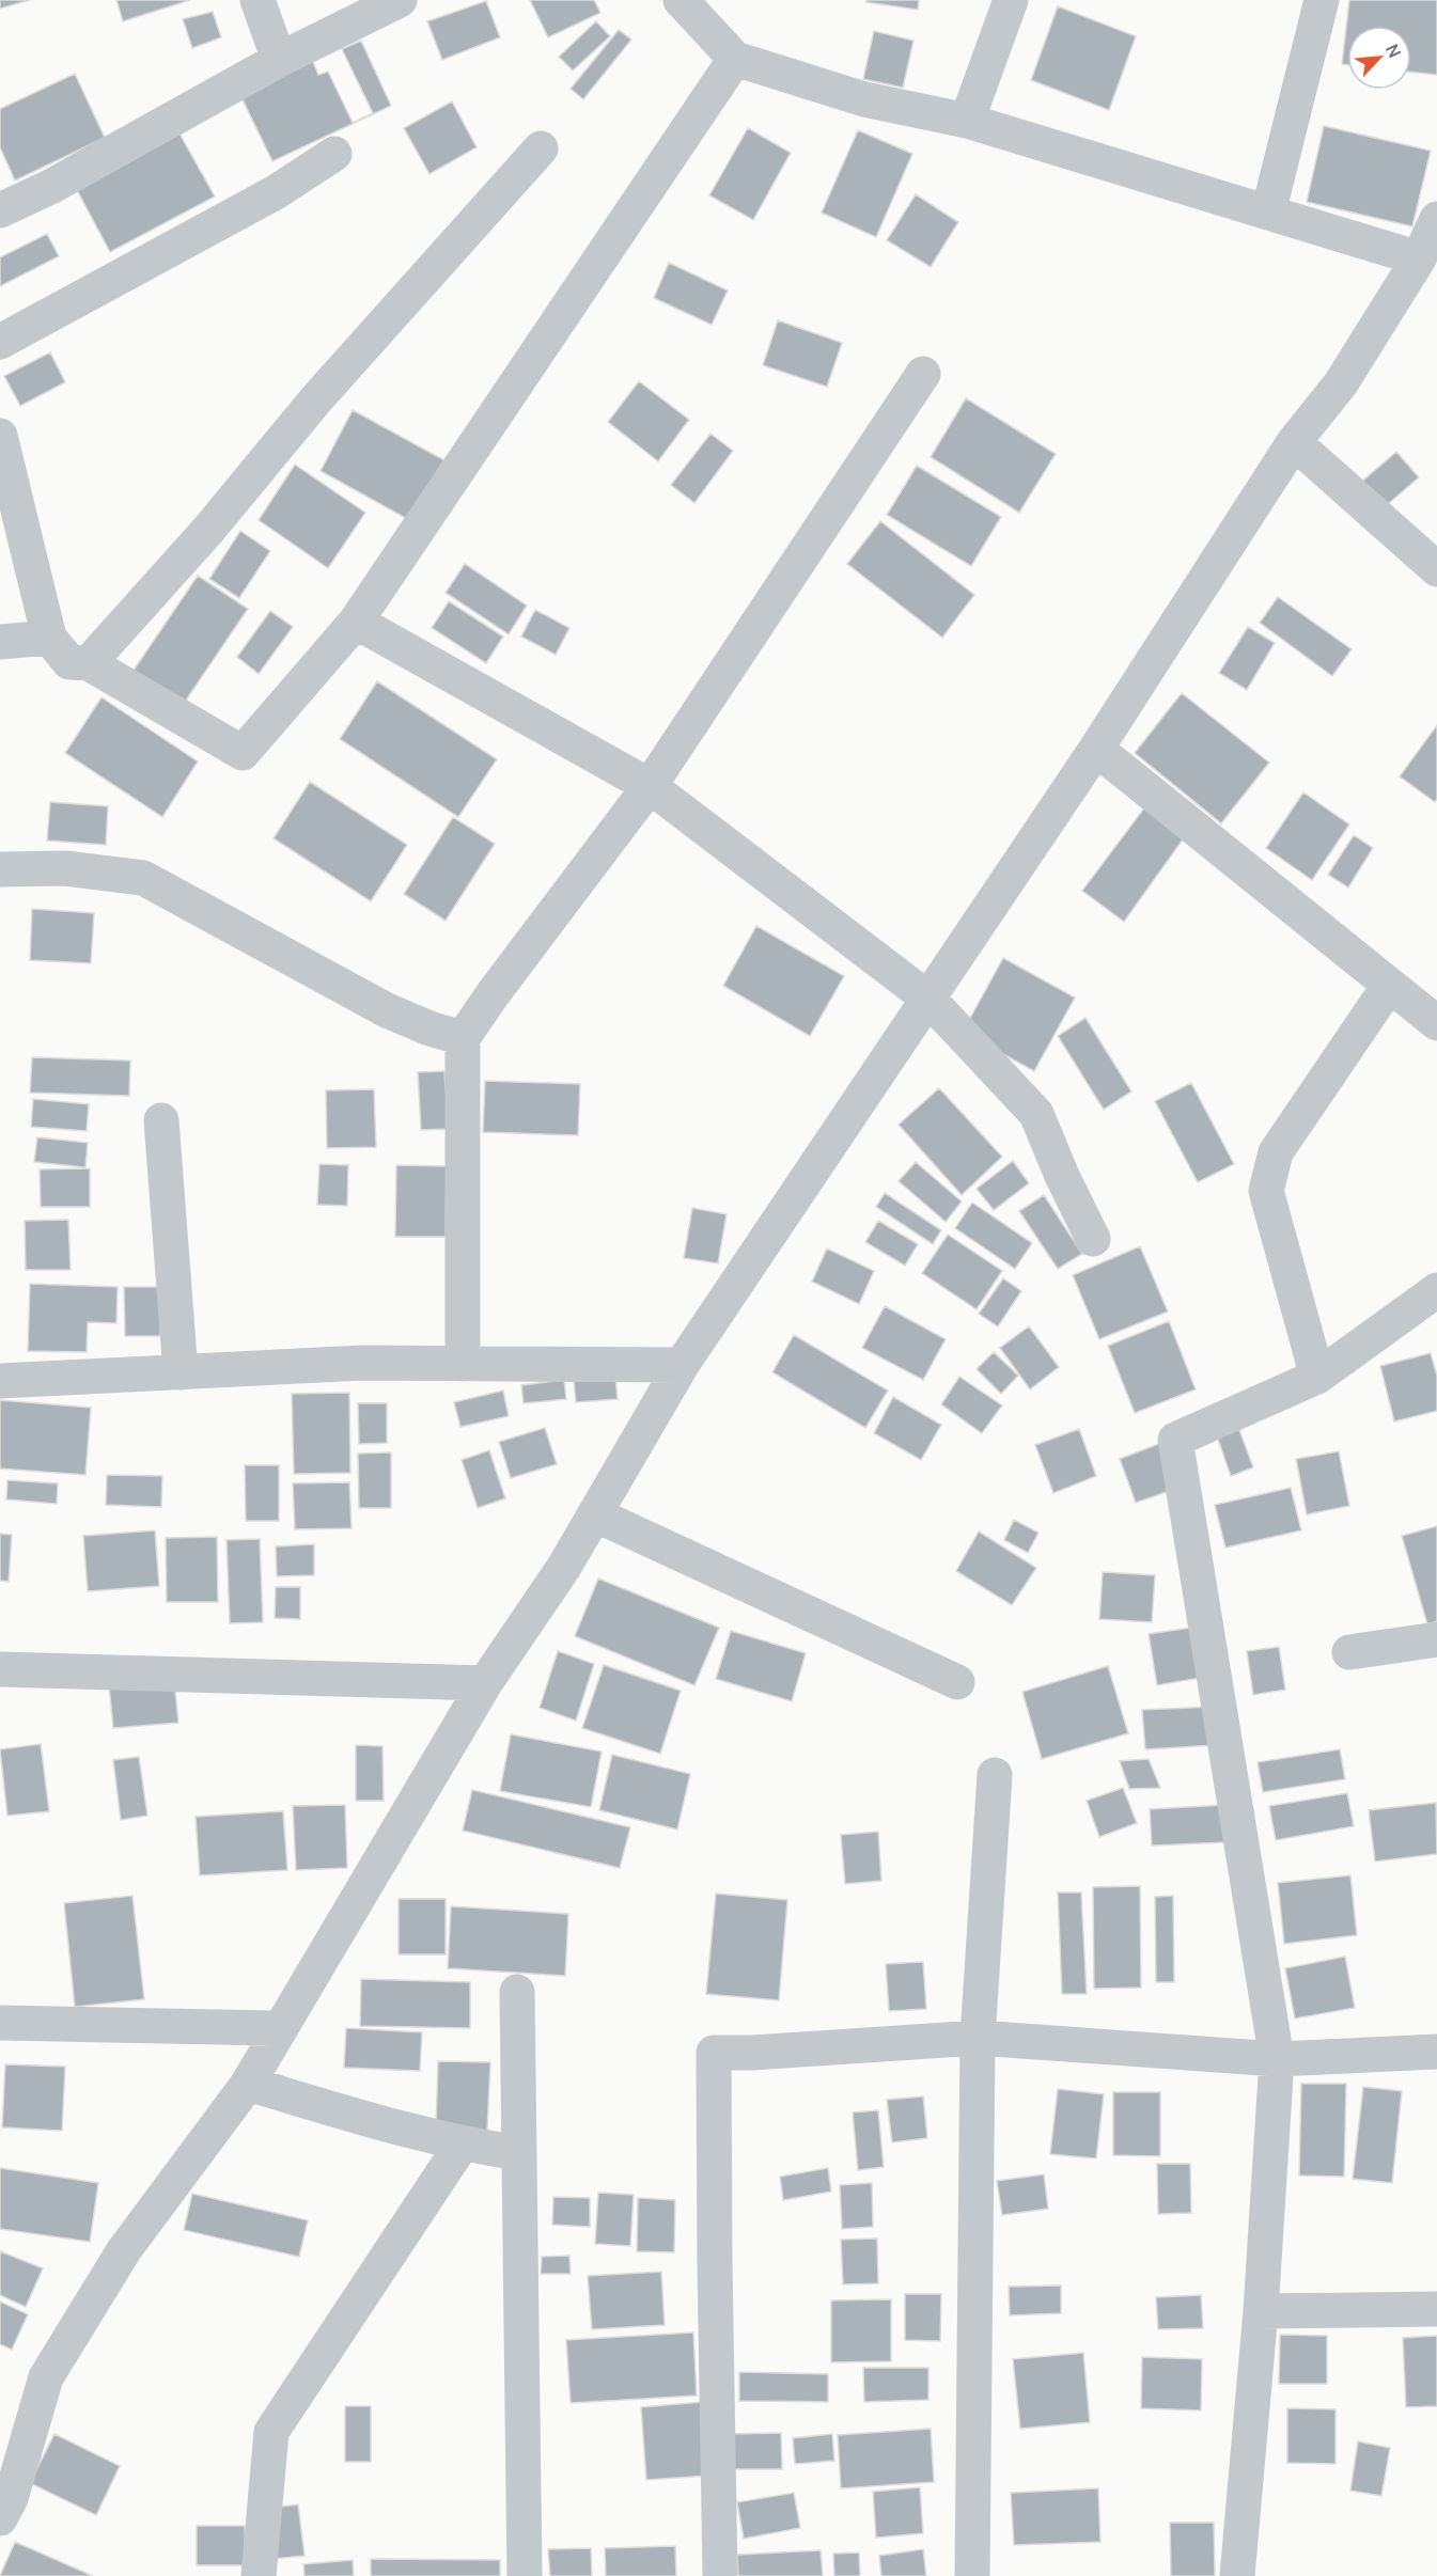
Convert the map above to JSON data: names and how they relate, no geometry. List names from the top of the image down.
{
  "north": "top right"
}
